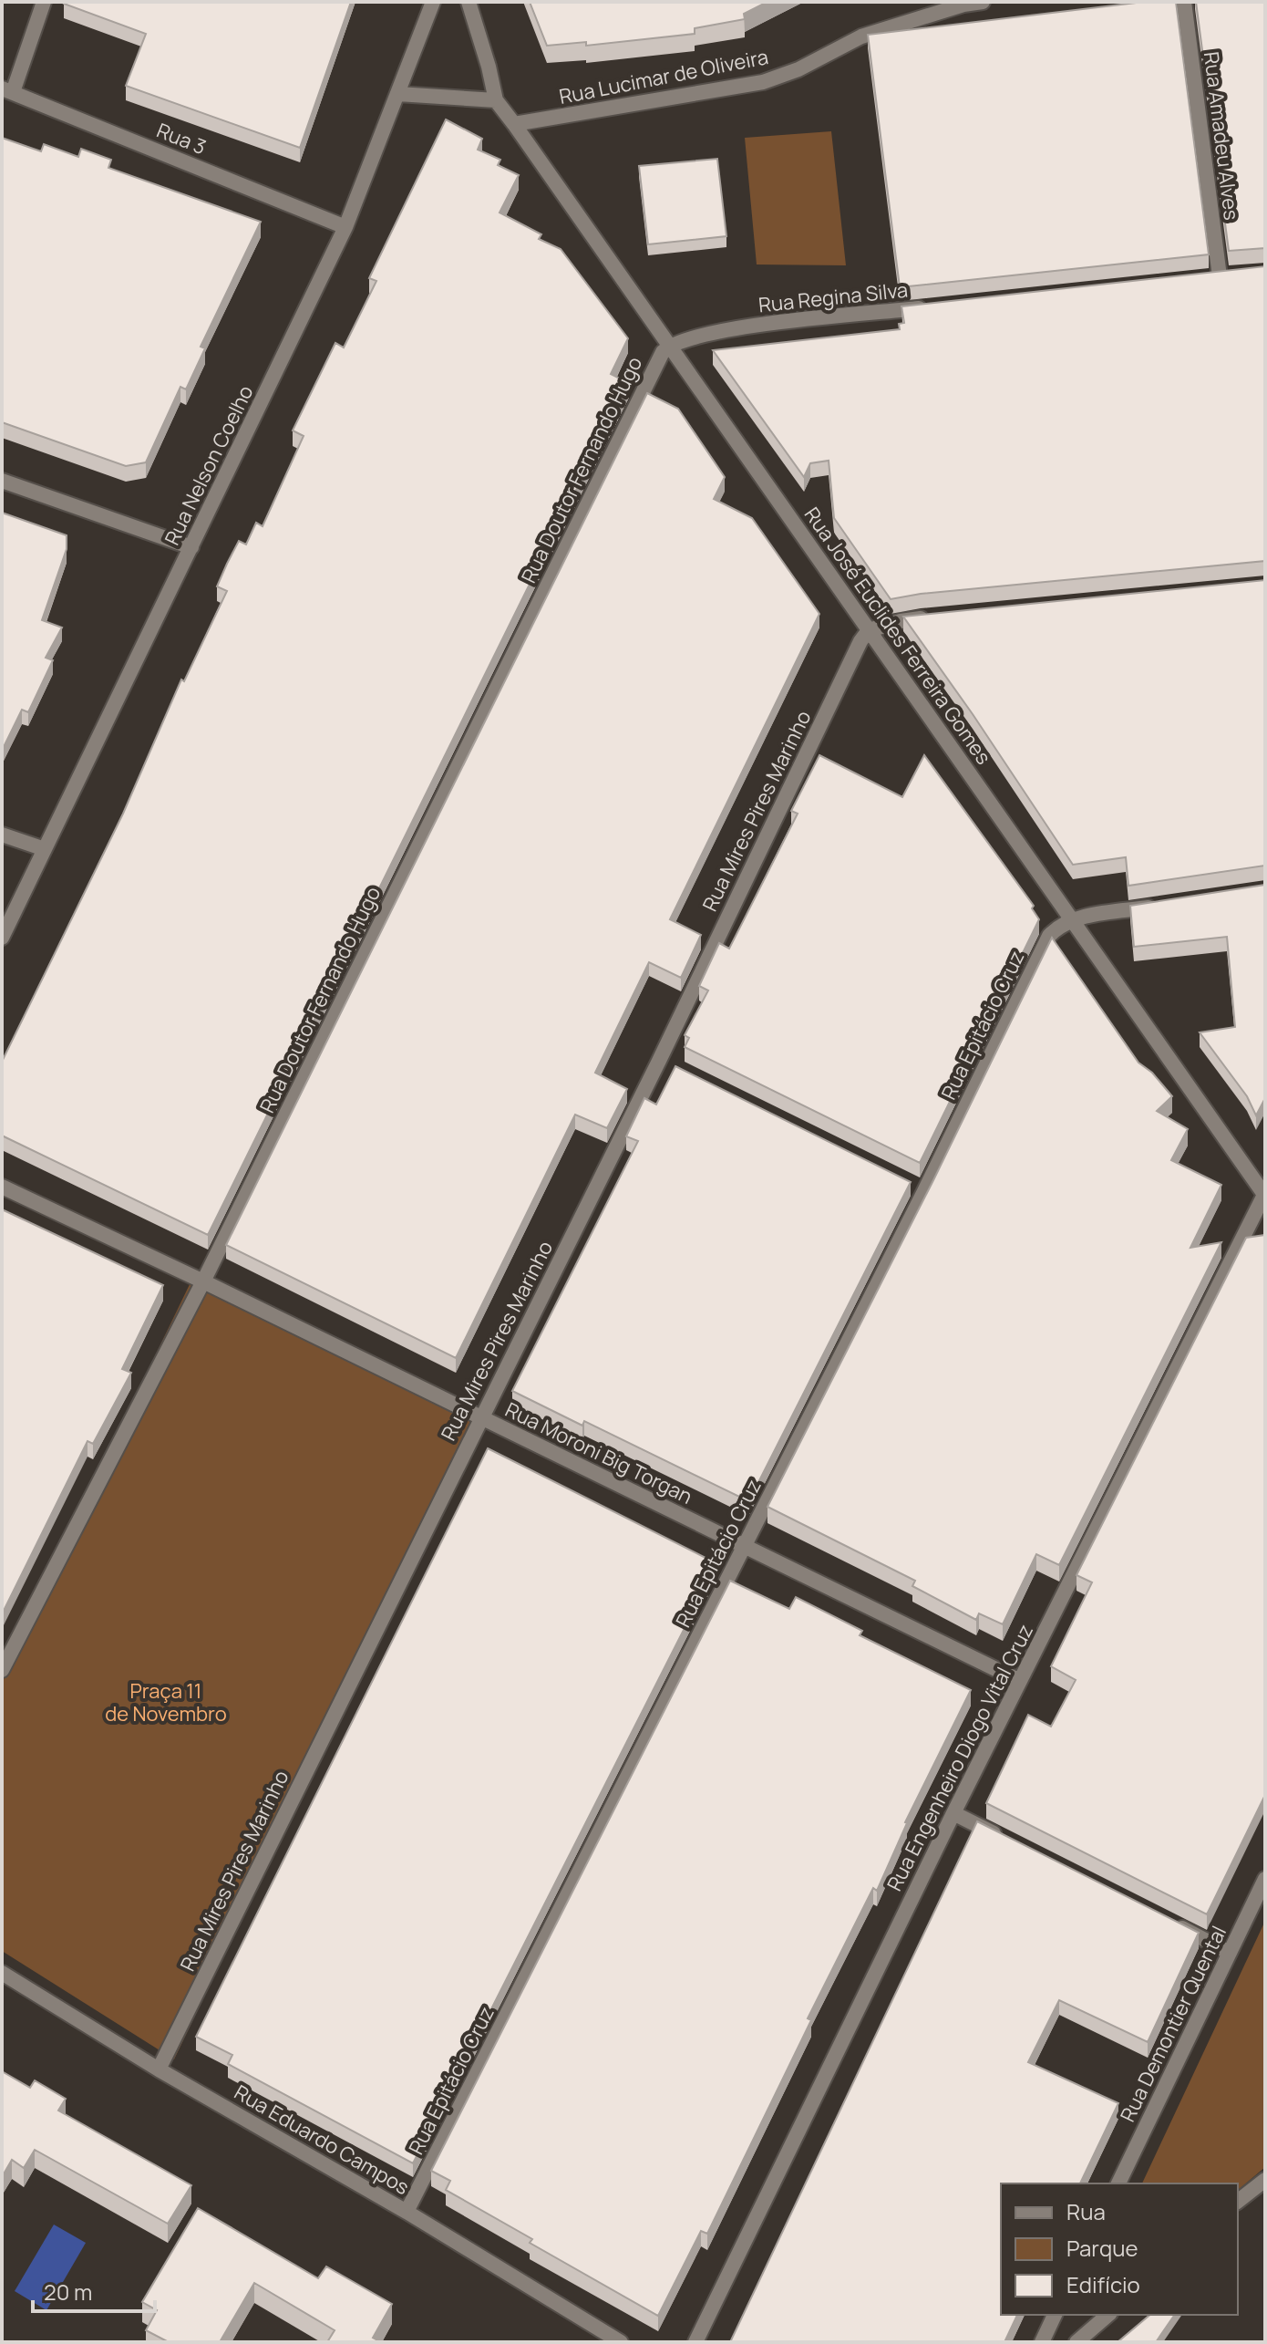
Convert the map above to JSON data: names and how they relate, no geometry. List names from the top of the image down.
{
  "streets": {
    "street": [
      "Rua Lucimar de Oliveira",
      "Rua Amadeu Alves",
      "Rua 3",
      "Rua Regina Silva",
      "Rua Nelson Coelho",
      "Rua Doutor Fernando Hugo",
      "Rua José Euclides Ferreira Gomes",
      "Rua Mires Pires Marinho",
      "Rua Epitácio Cruz",
      "Rua Moroni Big Torgan",
      "Rua Engenheiro Diogo Vital Cruz",
      "Rua Demontier Quental",
      "Rua Eduardo Campos"
    ]
  },
  "crossings": [
    ["Rua Lucimar de Oliveira", "Rua José Euclides Ferreira Gomes"],
    ["Rua 3", "Rua Nelson Coelho"],
    ["Rua Regina Silva", "Rua Doutor Fernando Hugo"],
    ["Rua Regina Silva", "Rua José Euclides Ferreira Gomes"],
    ["Rua Doutor Fernando Hugo", "Rua José Euclides Ferreira Gomes"],
    ["Rua Doutor Fernando Hugo", "Rua Moroni Big Torgan"],
    ["Rua José Euclides Ferreira Gomes", "Rua Mires Pires Marinho"],
    ["Rua José Euclides Ferreira Gomes", "Rua Epitácio Cruz"],
    ["Rua José Euclides Ferreira Gomes", "Rua Engenheiro Diogo Vital Cruz"],
    ["Rua Mires Pires Marinho", "Rua Moroni Big Torgan"],
    ["Rua Mires Pires Marinho", "Rua Eduardo Campos"],
    ["Rua Epitácio Cruz", "Rua Moroni Big Torgan"],
    ["Rua Epitácio Cruz", "Rua Eduardo Campos"],
    ["Rua Moroni Big Torgan", "Rua Engenheiro Diogo Vital Cruz"]
  ],
  "parks": ["Praça 11 de Novembro"],
  "legend": ["Rua", "Parque", "Edifício"],
  "scale_bar": "20 m"
}
